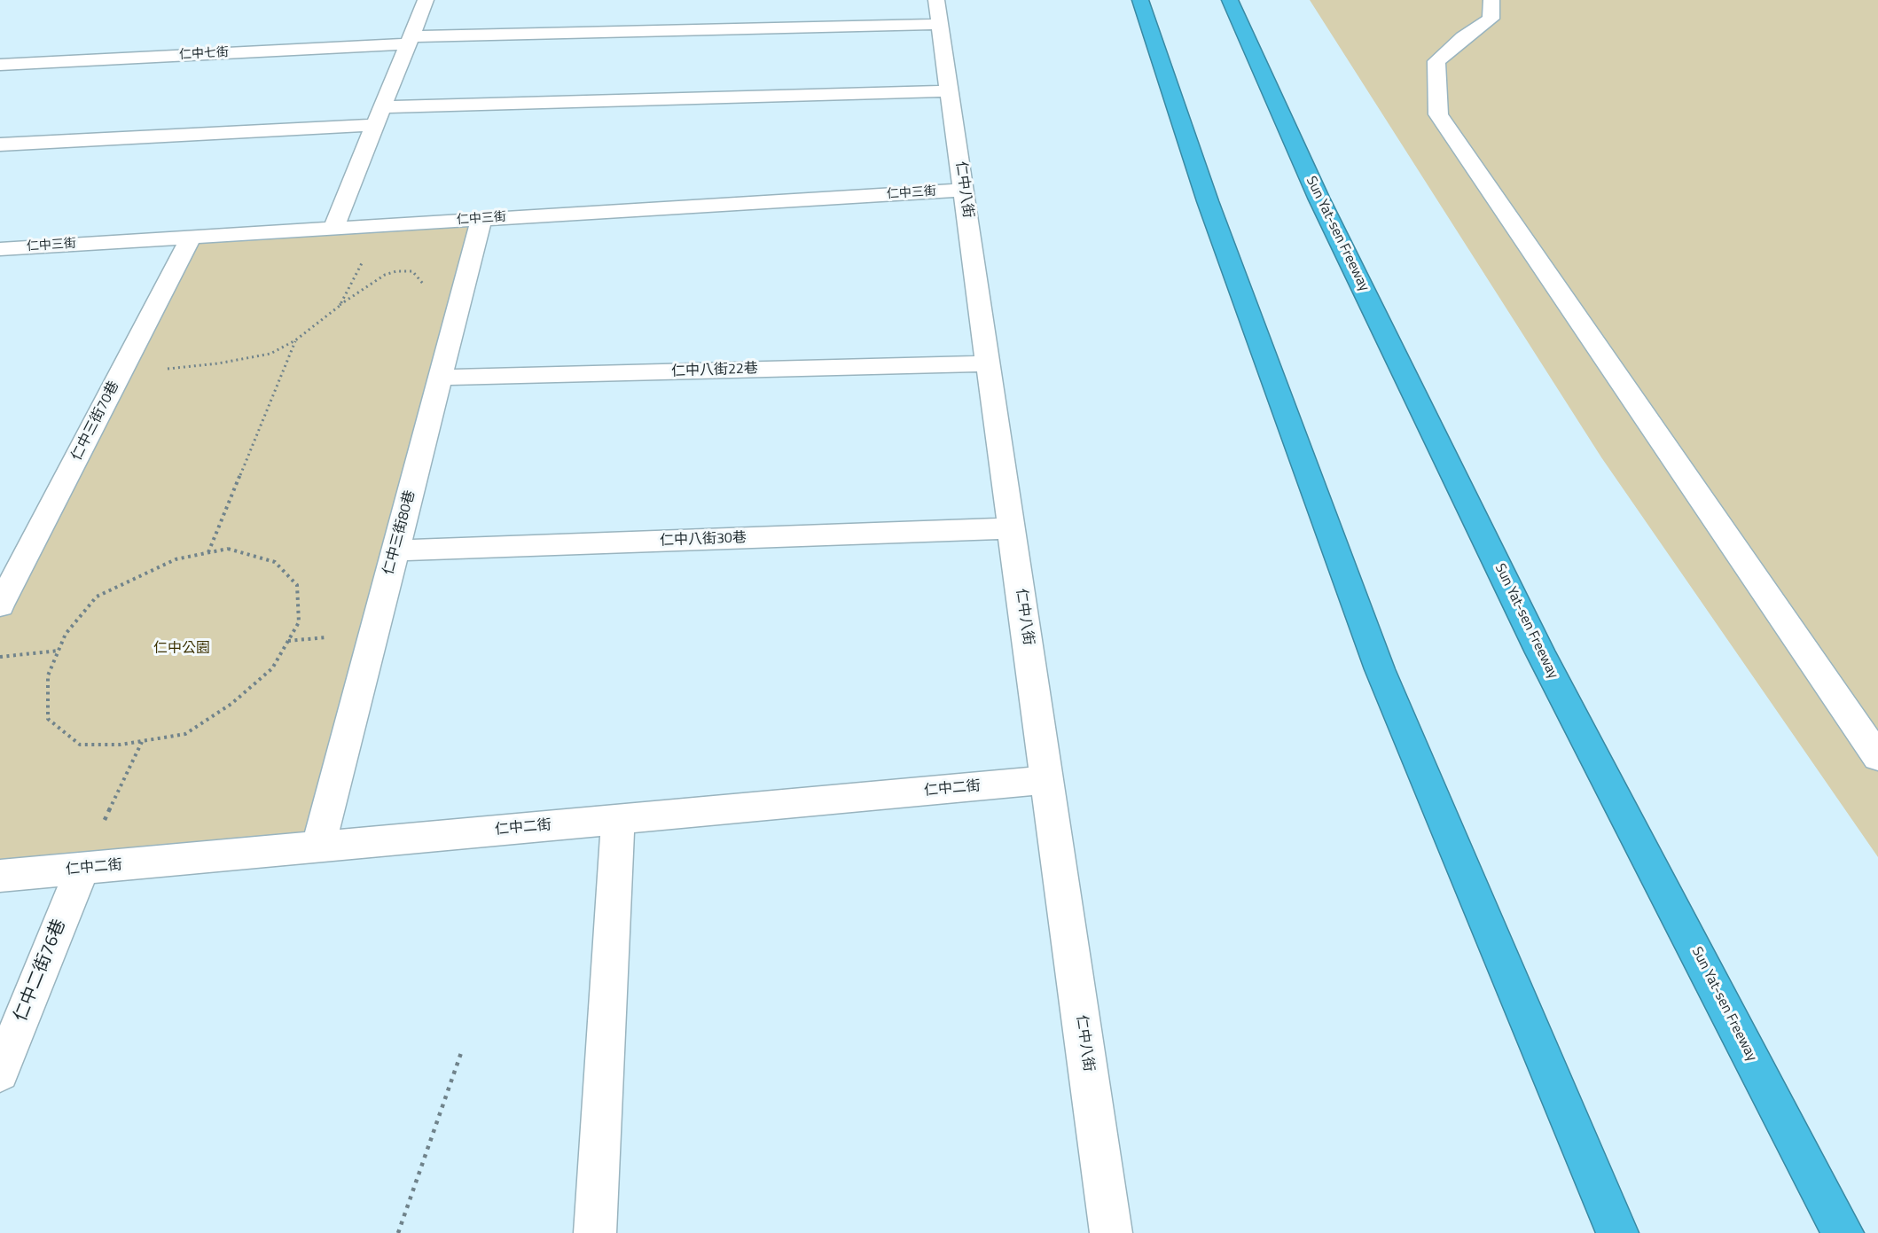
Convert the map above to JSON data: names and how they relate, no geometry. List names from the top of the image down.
{
  "streets": {
    "highway": ["Sun Yat-sen Freeway"],
    "street": [
      "仁中七街",
      "仁中八街",
      "仁中三街",
      "仁中八街22巷",
      "仁中三街70巷",
      "仁中三街80巷",
      "仁中八街30巷",
      "仁中二街",
      "仁中二街76巷"
    ]
  },
  "crossings": [
    ["仁中七街", "仁中八街"],
    ["仁中八街", "仁中三街"],
    ["仁中八街", "仁中八街22巷"],
    ["仁中八街", "仁中八街30巷"],
    ["仁中八街", "仁中二街"],
    ["仁中三街", "仁中三街70巷"],
    ["仁中三街", "仁中三街80巷"],
    ["仁中八街22巷", "仁中三街80巷"],
    ["仁中三街80巷", "仁中八街30巷"],
    ["仁中三街80巷", "仁中二街"],
    ["仁中二街", "仁中二街76巷"]
  ],
  "parks": ["仁中公園"]
}
